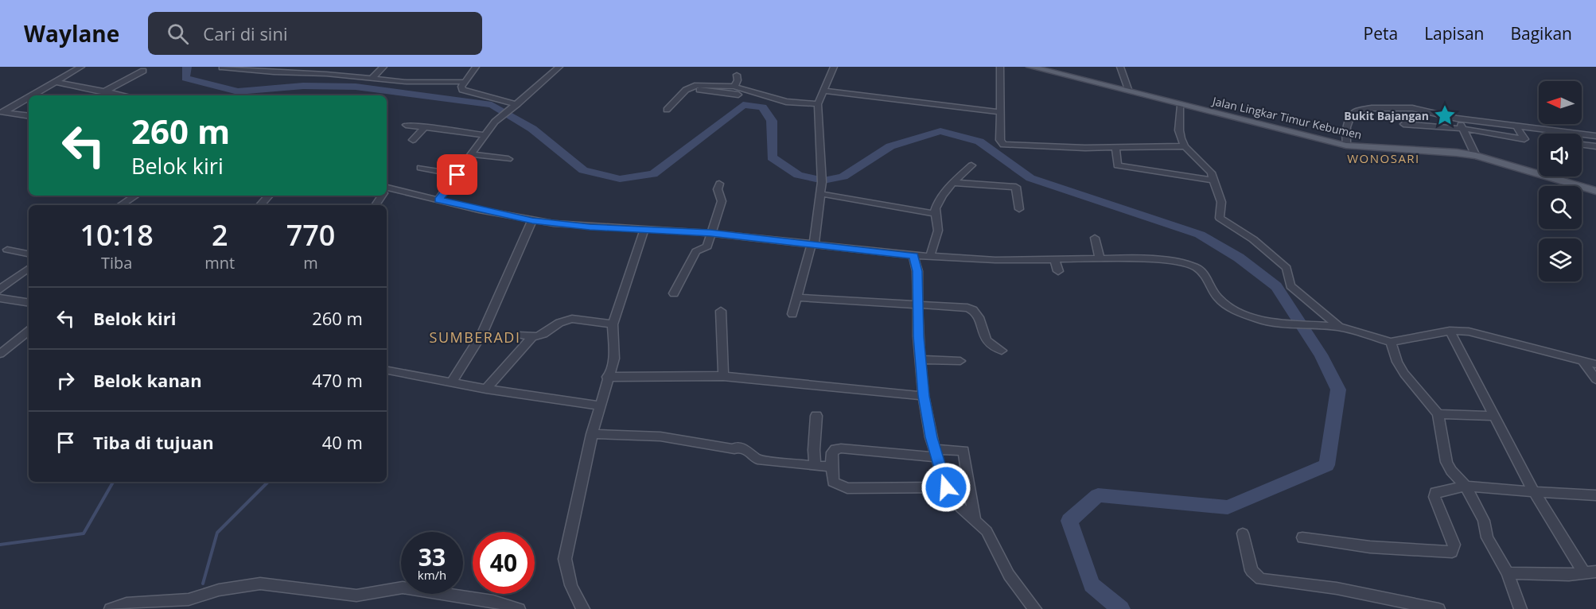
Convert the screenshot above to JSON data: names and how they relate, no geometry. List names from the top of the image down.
{
  "streets": {
    "main road": ["Jalan Lingkar Timur Kebumen"]
  },
  "districts": ["WONOSARI", "SUMBERADI"],
  "places": {
    "place": ["Bukit Bajangan"]
  },
  "north": "left",
  "page": {
    "header": "Waylane",
    "search": "Cari di sini",
    "nav": ["Peta", "Lapisan", "Bagikan"],
    "turn": ["260 m", "Belok kiri"],
    "eta": [
      "10:18",
      "Tiba",
      "2",
      "mnt",
      "770",
      "m"
    ],
    "list": [
      {
        "name": "Belok kiri",
        "value": "260 m"
      },
      {
        "name": "Belok kanan",
        "value": "470 m"
      },
      {
        "name": "Tiba di tujuan",
        "value": "40 m"
      }
    ],
    "speed": "33 km/h",
    "limit": "40"
  }
}
